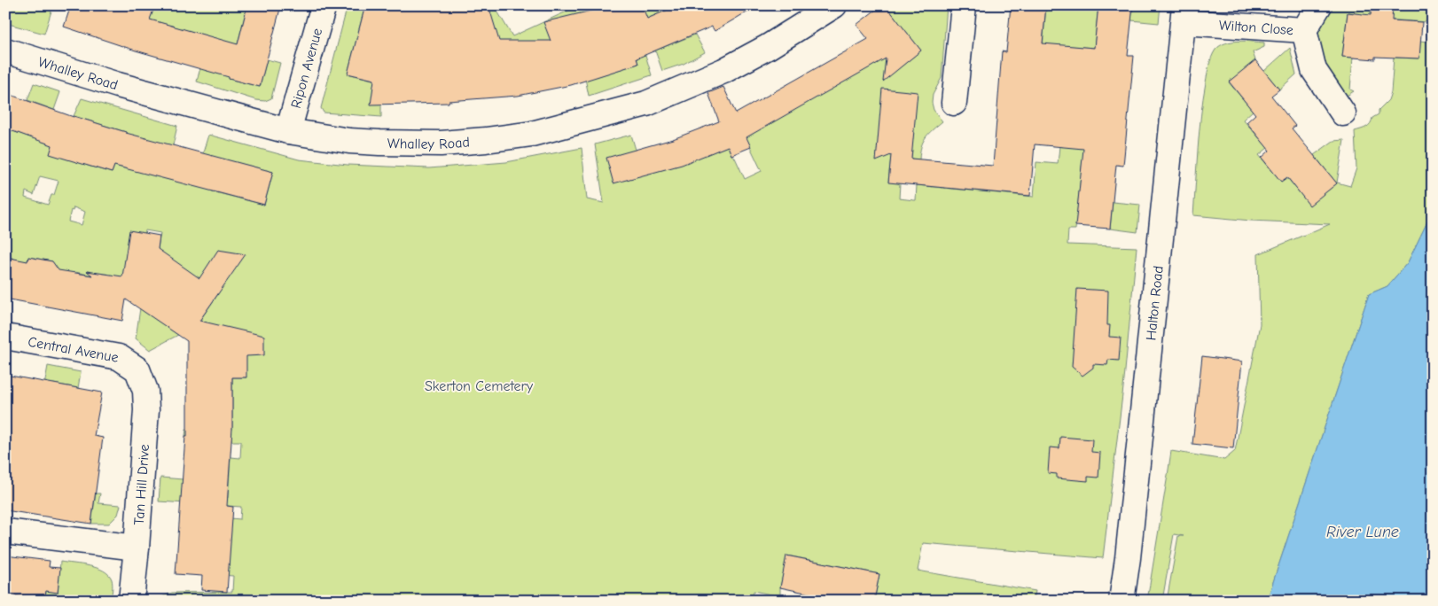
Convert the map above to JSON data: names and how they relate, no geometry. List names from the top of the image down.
{
  "streets": {
    "street": [
      "Wilton Close",
      "Ripon Avenue",
      "Whalley Road",
      "Halton Road",
      "Central Avenue",
      "Tan Hill Drive"
    ]
  },
  "crossings": [
    ["Wilton Close", "Halton Road"],
    ["Ripon Avenue", "Whalley Road"],
    ["Central Avenue", "Tan Hill Drive"]
  ],
  "water": ["River Lune"],
  "parks": ["Skerton Cemetery"]
}
